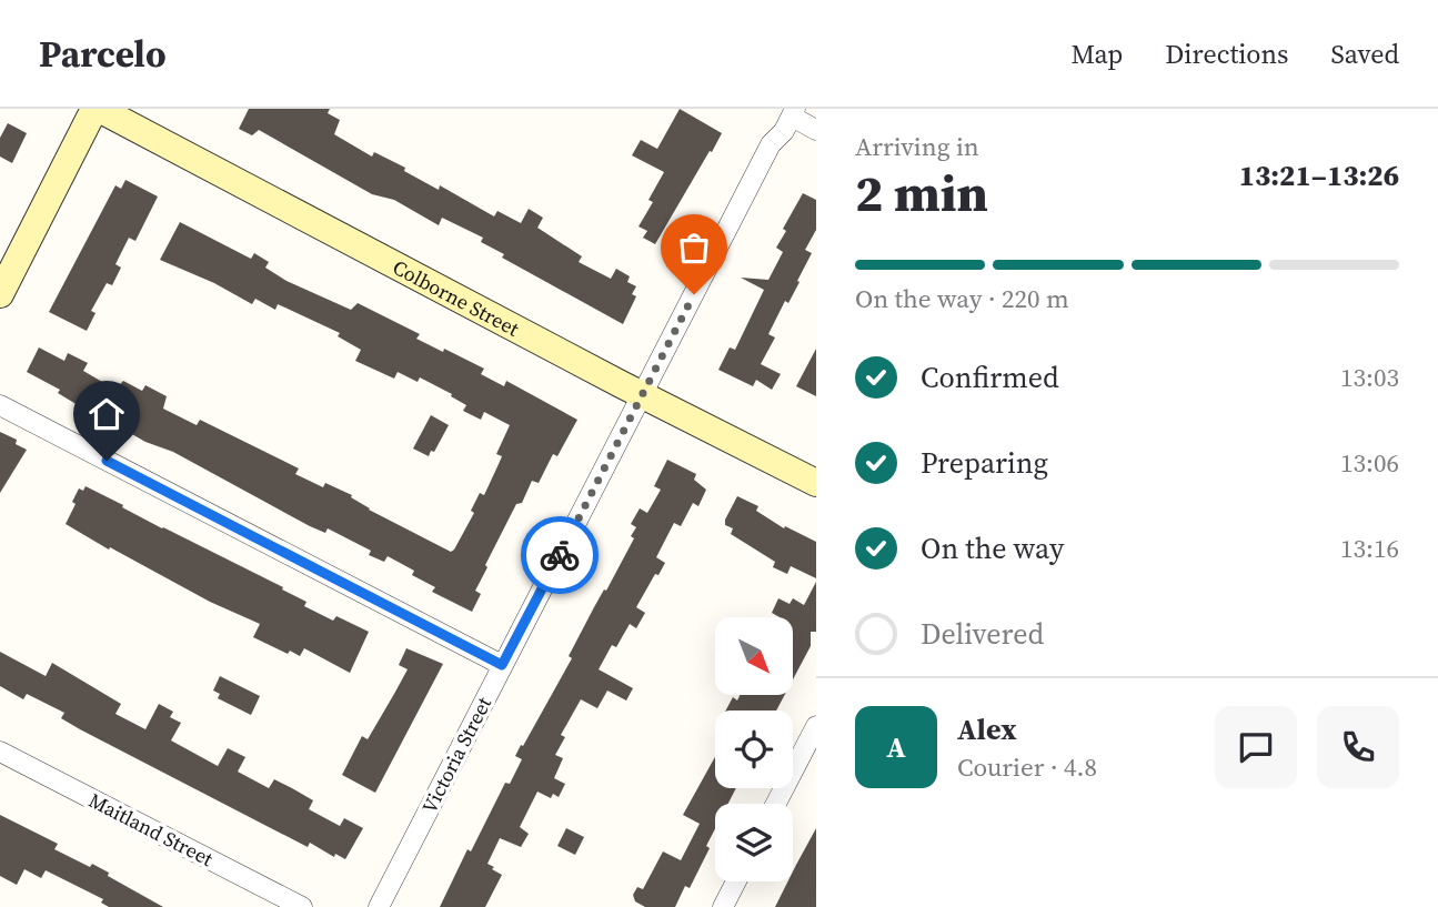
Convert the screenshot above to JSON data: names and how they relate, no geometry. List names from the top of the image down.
{
  "streets": {
    "street": ["Colborne Street", "Victoria Street", "Maitland Street"]
  },
  "crossings": [
    ["Colborne Street", "Victoria Street"]
  ],
  "north": "bottom right",
  "page": {
    "header": "Parcelo",
    "nav": ["Map", "Directions", "Saved"],
    "heading": ["2 min", "Arriving in", "13:21–13:26"],
    "panel": ["Alex", "Courier · 4.8"],
    "bar": "On the way · 220 m",
    "list": [
      ["Confirmed", "13:03"],
      ["Preparing", "13:06"],
      ["On the way", "13:16"],
      "Delivered"
    ],
    "round": "A"
  }
}
